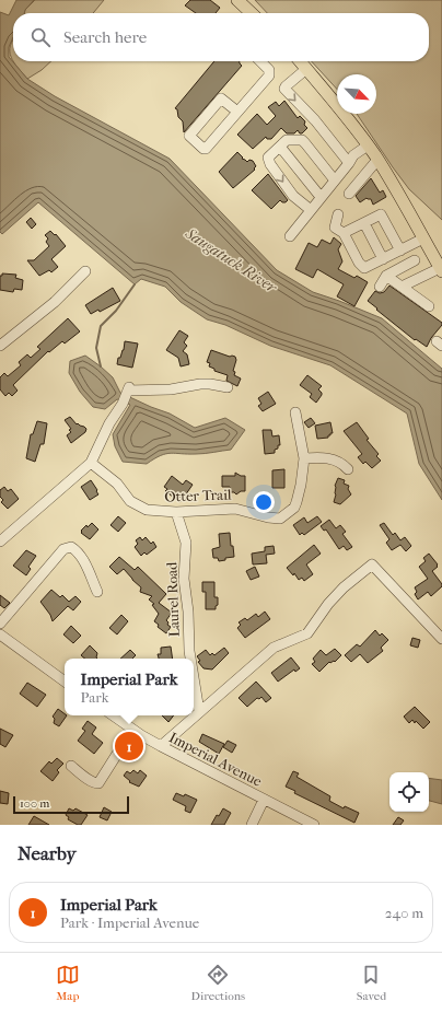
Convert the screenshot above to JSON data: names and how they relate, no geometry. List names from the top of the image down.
{
  "streets": {
    "street": ["Otter Trail", "Laurel Road", "Imperial Avenue"]
  },
  "crossings": [
    ["Otter Trail", "Laurel Road"]
  ],
  "water": ["Saugatuck River"],
  "scale_bar": "100 m",
  "north": "bottom right",
  "page": {
    "search": "Search here",
    "popup": ["Imperial Park", "Park"],
    "pins": "1",
    "scale": "100 m",
    "heading": "Nearby",
    "list": [
      {
        "mark": "1",
        "name": "Imperial Park",
        "note": "Park · Imperial Avenue",
        "value": "240 m"
      }
    ],
    "nav": ["Map", "Directions", "Saved"]
  }
}
